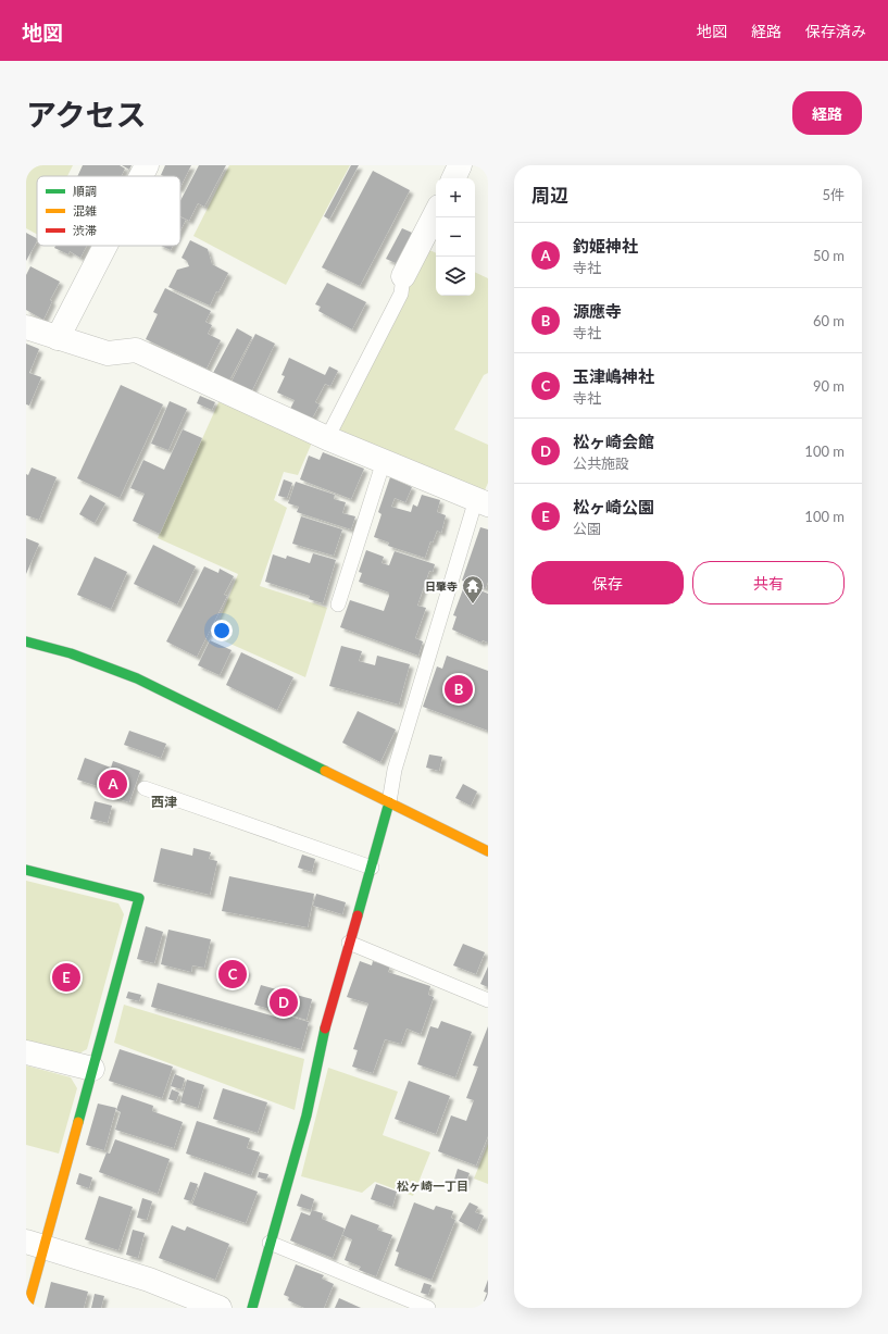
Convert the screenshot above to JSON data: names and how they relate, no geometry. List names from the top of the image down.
{
  "districts": ["西津", "松ヶ崎一丁目"],
  "places": {
    "temple": ["日肇寺"]
  },
  "legend": ["順調", "混雑", "渋滞"],
  "page": {
    "header": "地図",
    "nav": ["地図", "経路", "保存済み"],
    "title": "アクセス",
    "buttons": [
      "経路",
      ["保存", "共有"]
    ],
    "heading": ["周辺", "5件"],
    "map_buttons": ["+", "−"],
    "list": [
      {
        "mark": "A",
        "name": "釣姫神社",
        "note": "寺社",
        "value": "50 m"
      },
      {
        "mark": "B",
        "name": "源應寺",
        "note": "寺社",
        "value": "60 m"
      },
      {
        "mark": "C",
        "name": "玉津嶋神社",
        "note": "寺社",
        "value": "90 m"
      },
      {
        "mark": "D",
        "name": "松ヶ崎会館",
        "note": "公共施設",
        "value": "100 m"
      },
      {
        "mark": "E",
        "name": "松ヶ崎公園",
        "note": "公園",
        "value": "100 m"
      }
    ],
    "pins": [
      "B",
      "A",
      "C",
      "E",
      "D"
    ]
  }
}
